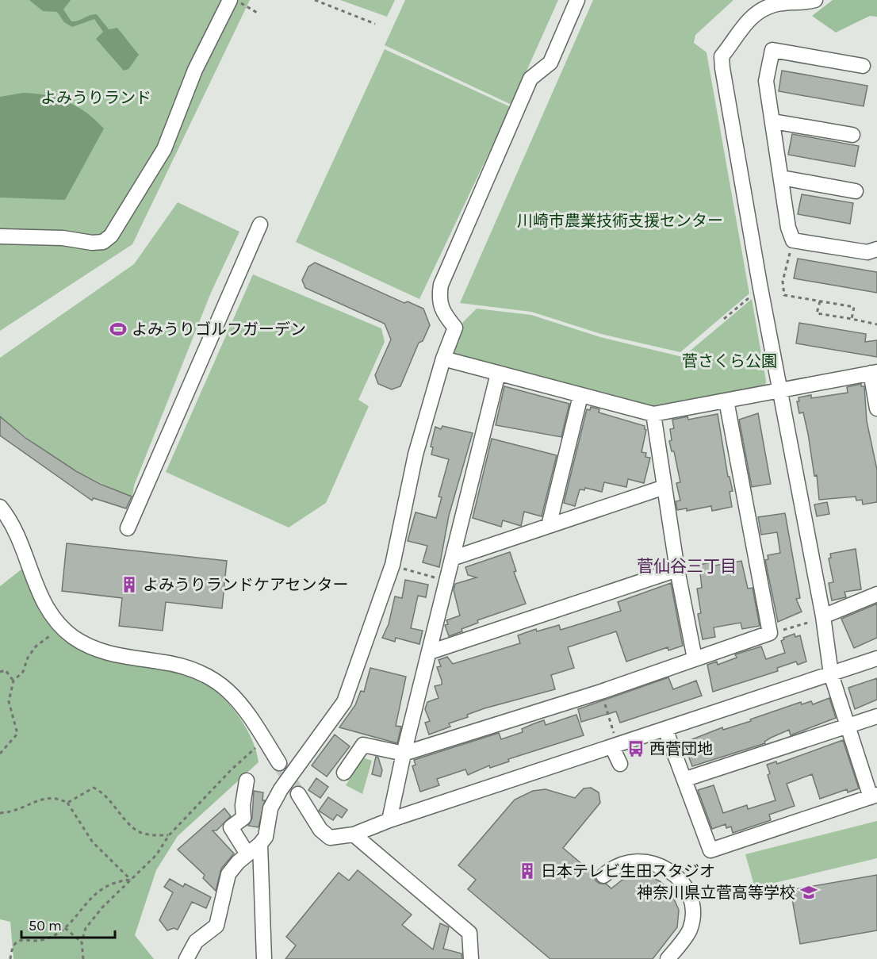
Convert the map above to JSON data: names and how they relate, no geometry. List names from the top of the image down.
{
  "districts": ["菅仙谷三丁目"],
  "parks": ["よみうりランド", "川崎市農業技術支援センター", "菅さくら公園"],
  "places": {
    "sports": ["よみうりゴルフガーデン"],
    "building": ["よみうりランドケアセンター", "日本テレビ生田スタジオ"],
    "bus stop": ["西菅団地"],
    "school or university": ["神奈川県立菅高等学校"]
  },
  "scale_bar": "50 m"
}
